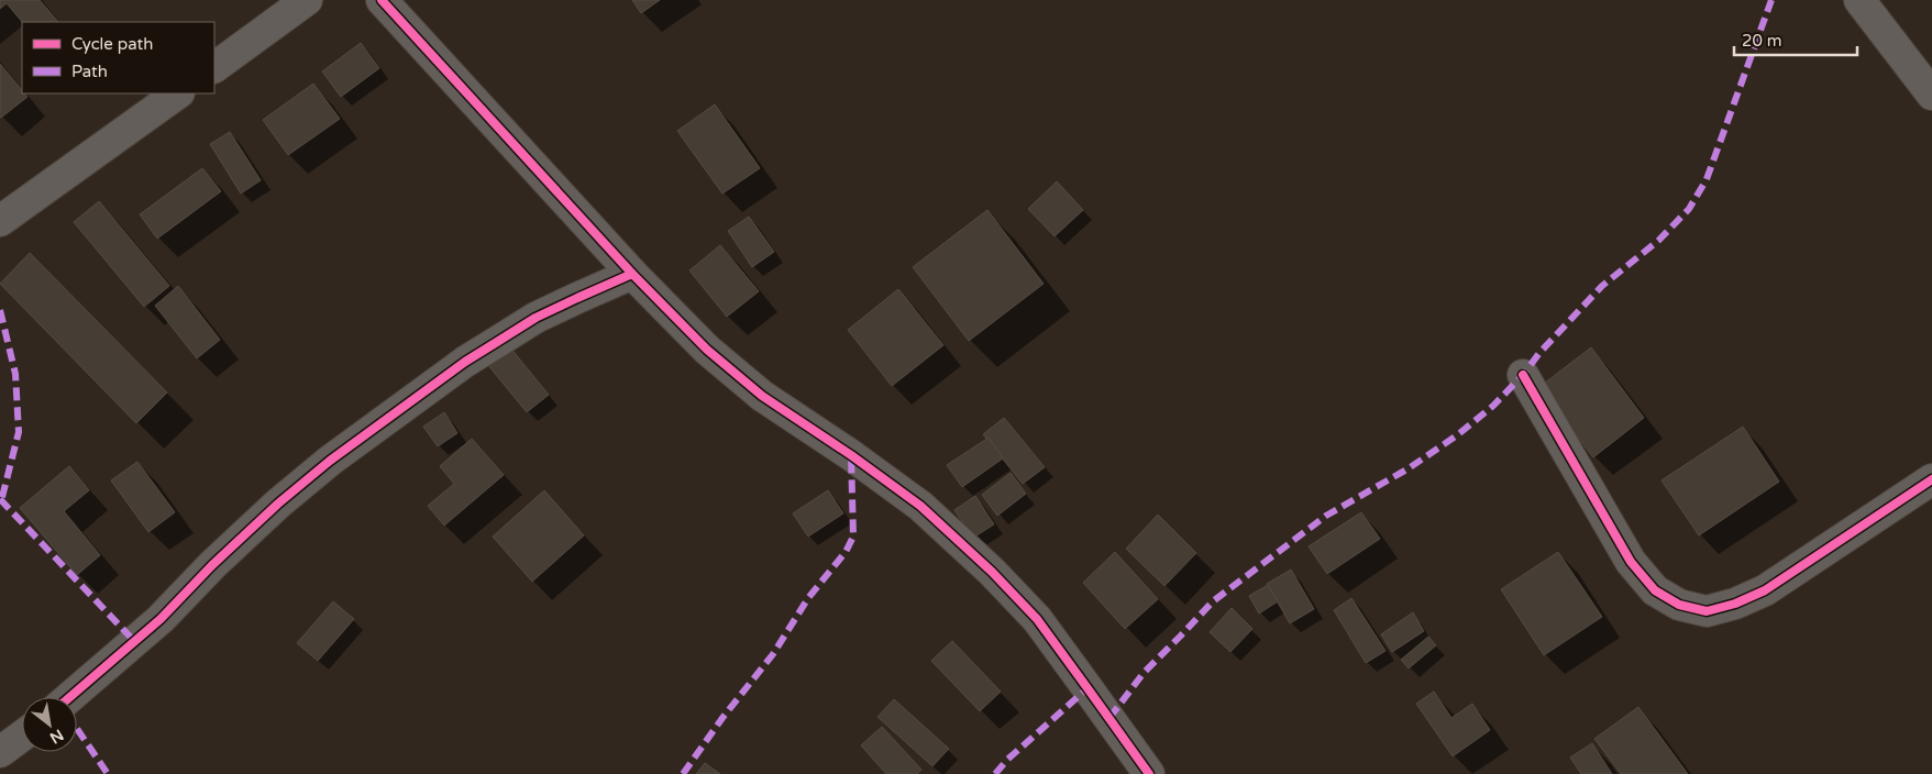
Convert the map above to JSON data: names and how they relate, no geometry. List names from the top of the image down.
{
  "legend": ["Cycle path", "Path"],
  "scale_bar": "20 m",
  "north": "bottom right"
}
